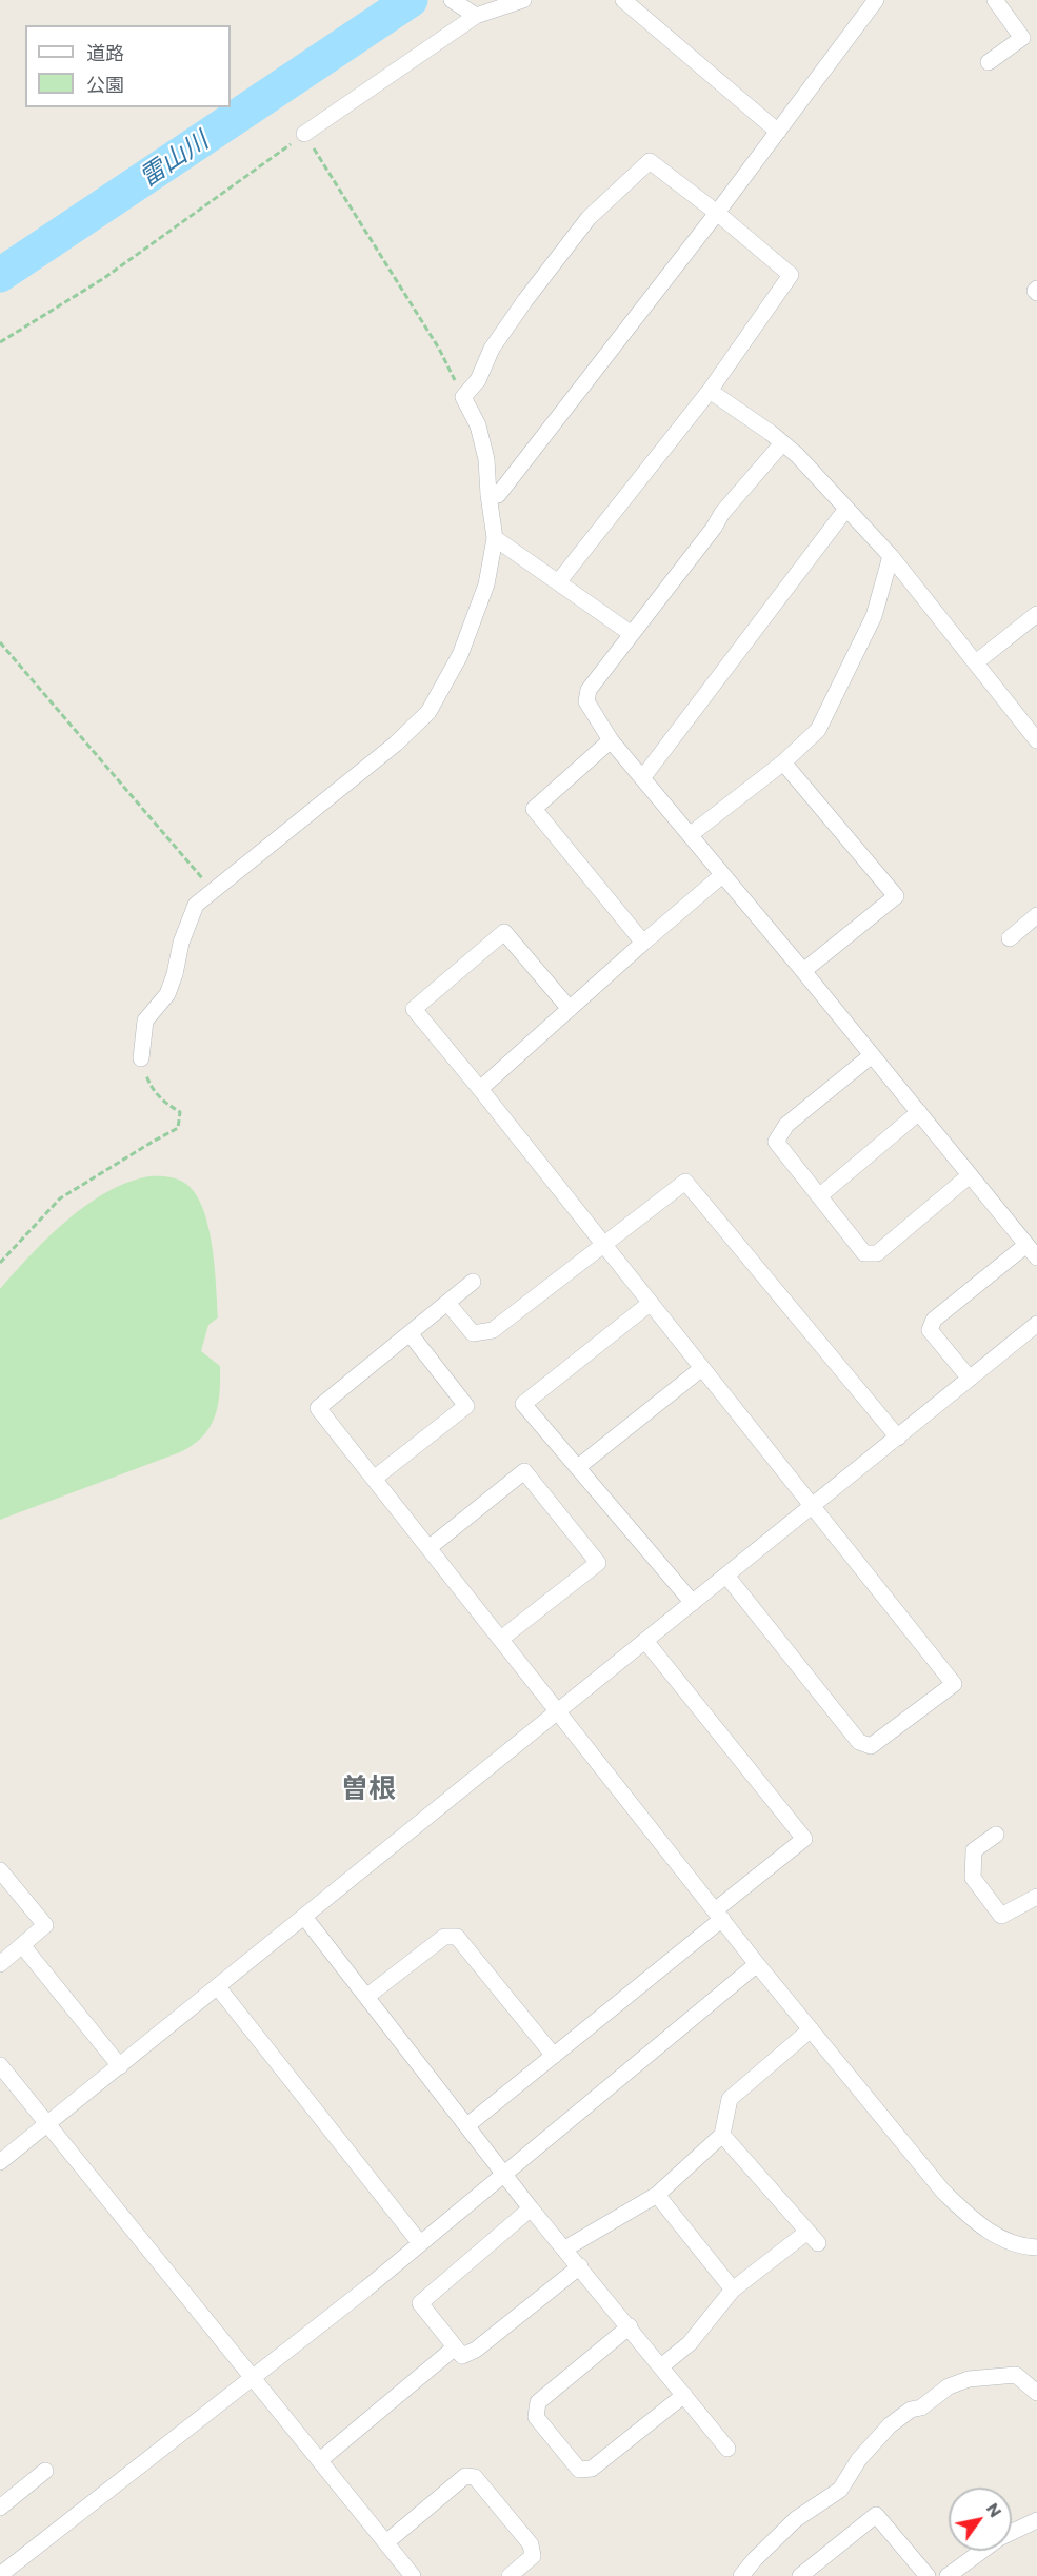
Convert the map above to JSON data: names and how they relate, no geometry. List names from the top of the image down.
{
  "districts": ["曽根"],
  "water": ["雷山川"],
  "legend": ["道路", "公園"],
  "north": "top right"
}
